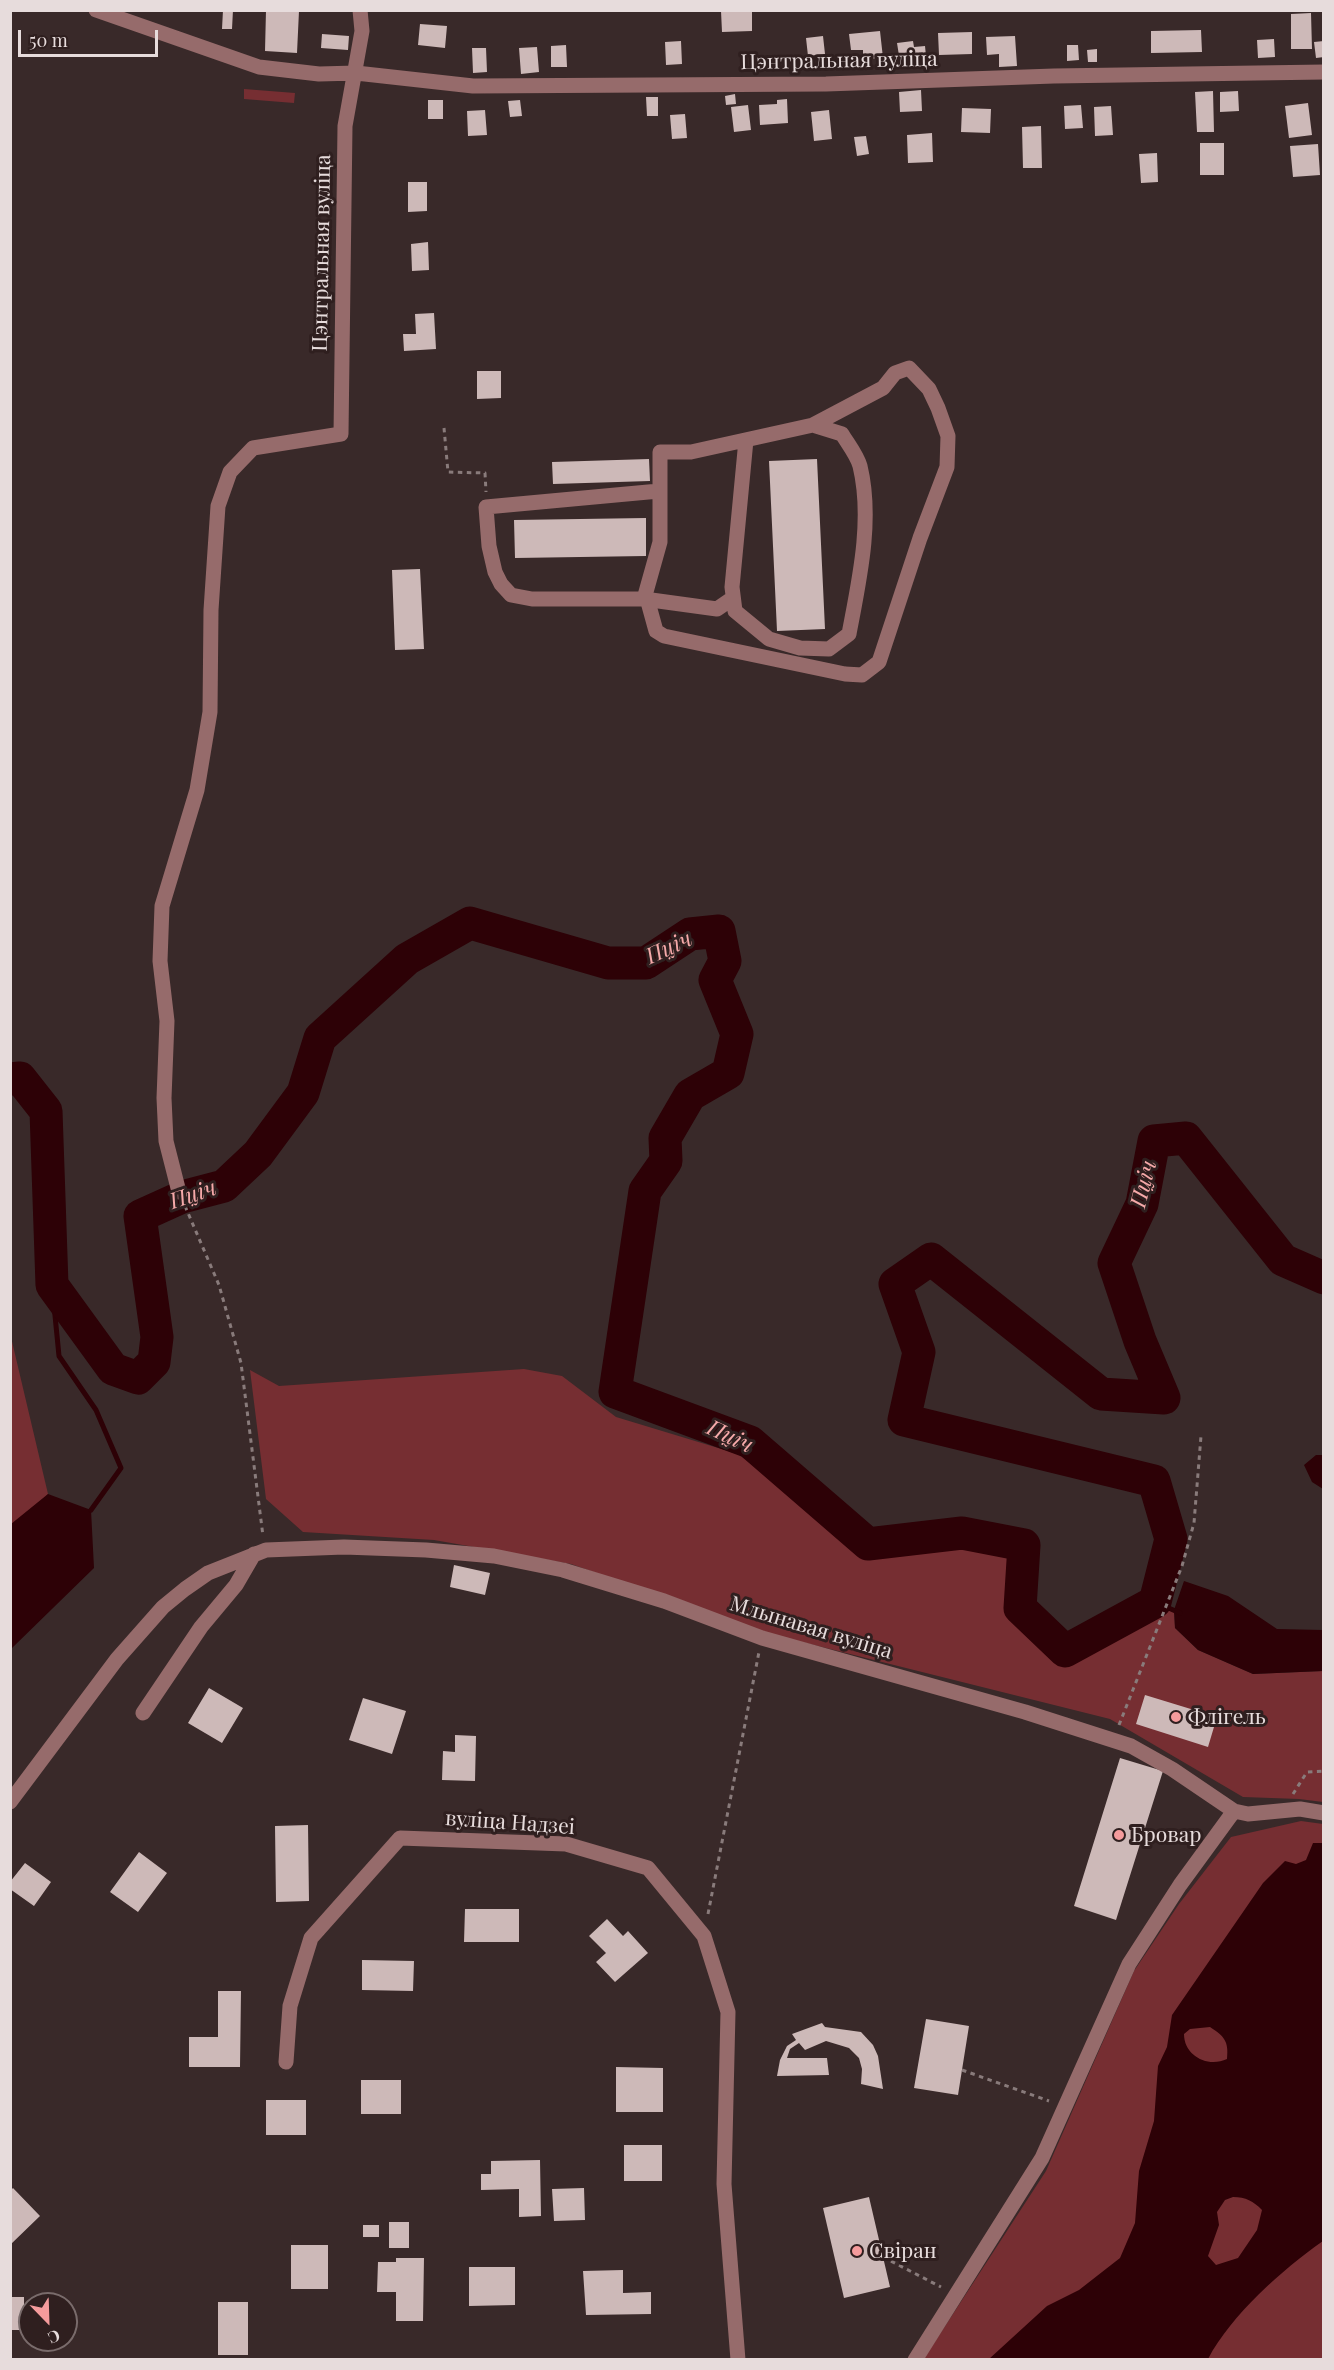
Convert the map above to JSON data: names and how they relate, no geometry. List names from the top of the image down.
{
  "streets": {
    "street": ["Цэнтральная вуліца", "Млынавая вуліца", "вуліца Надзеі"]
  },
  "water": ["Пціч"],
  "places": ["Флігель", "Бровар", "Свіран"],
  "scale_bar": "50 m",
  "north": "bottom right"
}
